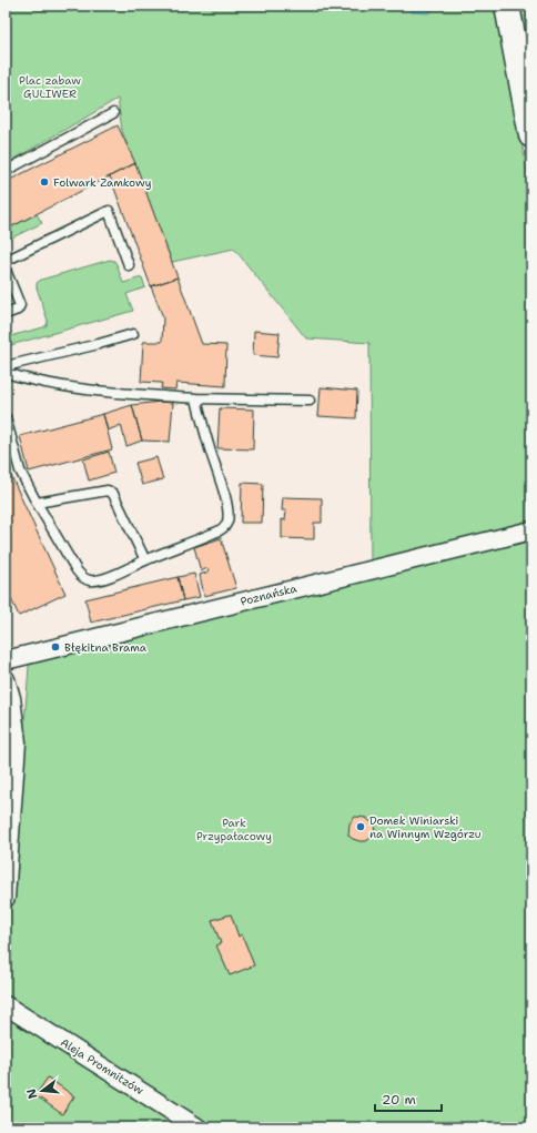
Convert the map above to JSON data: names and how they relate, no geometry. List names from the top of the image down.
{
  "streets": {
    "street": ["Poznańska", "Aleja Promnitzów"]
  },
  "parks": ["Plac zabaw GULIWER", "Park Przypałacowy"],
  "places": ["Folwark Zamkowy", "Błękitna Brama", "Domek Winiarski na Winnym Wzgórzu"],
  "scale_bar": "20 m",
  "north": "left"
}
